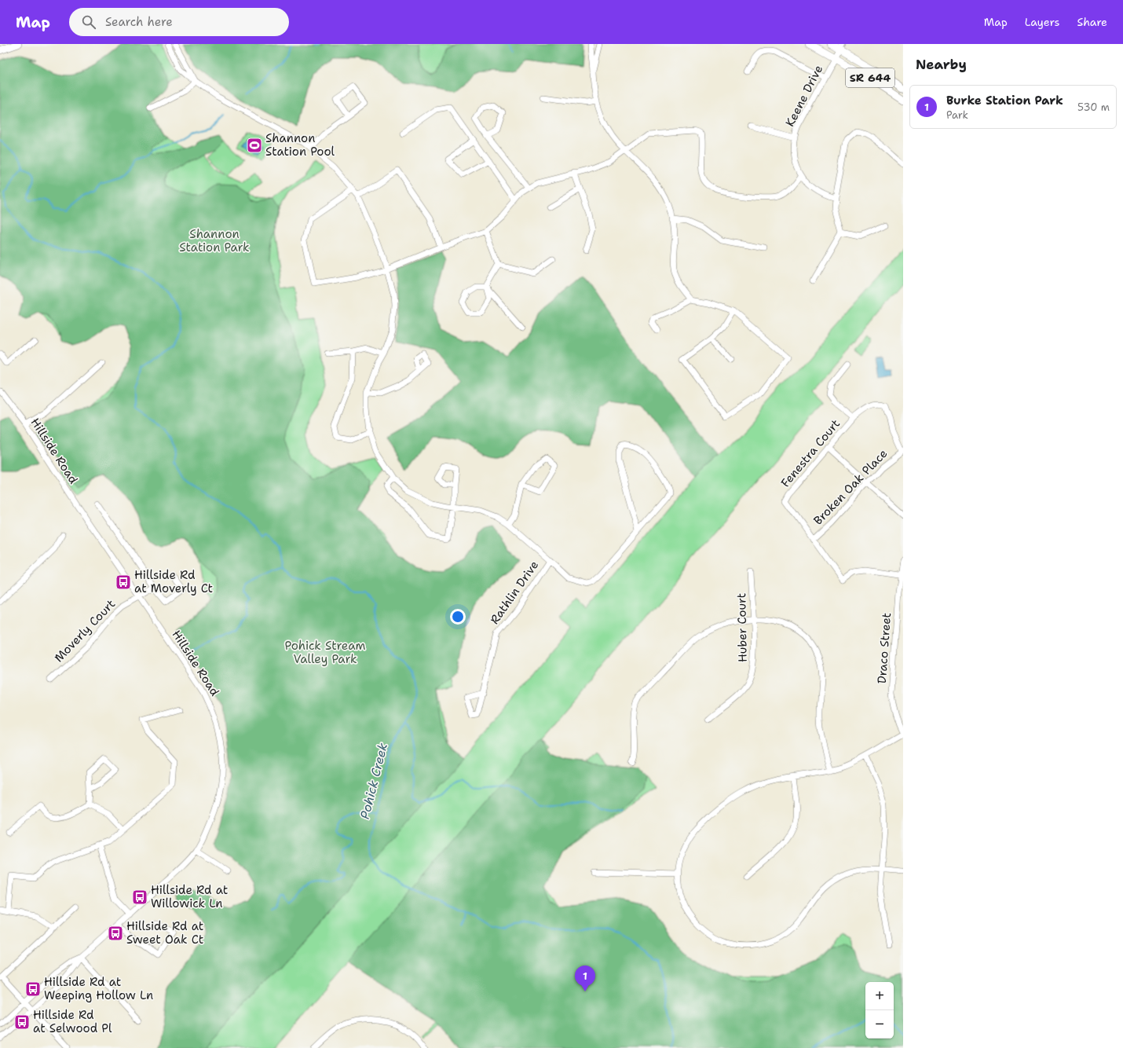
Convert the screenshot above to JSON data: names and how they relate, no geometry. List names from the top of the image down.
{
  "streets": {
    "main road": ["SR 644"],
    "street": [
      "Keene Drive",
      "Hillside Road",
      "Fenestra Court",
      "Broken Oak Place",
      "Rathlin Drive",
      "Huber Court",
      "Moverly Court",
      "Draco Street"
    ]
  },
  "crossings": [
    ["SR 644", "Keene Drive"],
    ["Hillside Road", "Moverly Court"],
    ["Fenestra Court", "Broken Oak Place"],
    ["Fenestra Court", "Draco Street"]
  ],
  "water": ["Pohick Creek"],
  "parks": ["Shannon Station Park", "Pohick Stream Valley Park"],
  "places": {
    "sports": ["Shannon Station Pool"],
    "bus stop": [
      "Hillside Rd at Moverly Ct",
      "Hillside Rd at Willowick Ln",
      "Hillside Rd at Sweet Oak Ct",
      "Hillside Rd at Weeping Hollow Ln",
      "Hillside Rd at Selwood Pl"
    ]
  },
  "page": {
    "header": "Map",
    "search": "Search here",
    "nav": ["Map", "Layers", "Share"],
    "heading": "Nearby",
    "list": [
      {
        "mark": "1",
        "name": "Burke Station Park",
        "note": "Park",
        "value": "530 m"
      }
    ],
    "pins": "1",
    "map_buttons": ["+", "−"]
  }
}
